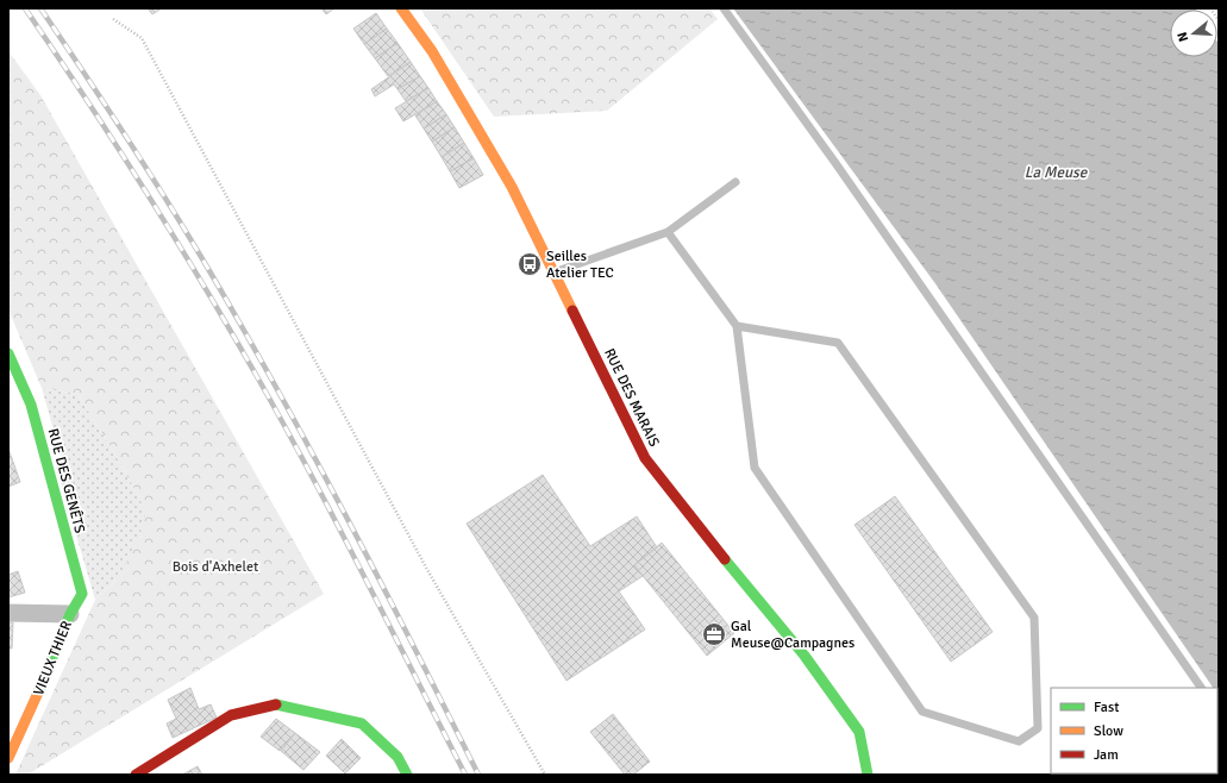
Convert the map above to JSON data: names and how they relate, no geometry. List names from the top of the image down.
{
  "streets": {
    "main road": ["RUE DES MARAIS", "RUE DES GENÊTS", "VIEUX THIER"]
  },
  "crossings": [
    ["RUE DES GENÊTS", "VIEUX THIER"]
  ],
  "water": ["La Meuse"],
  "parks": ["Bois d'Axhelet"],
  "places": {
    "bus stop": ["Seilles Atelier TEC"],
    "office": ["Gal Meuse@Campagnes"]
  },
  "legend": ["Fast", "Slow", "Jam"],
  "north": "left"
}
